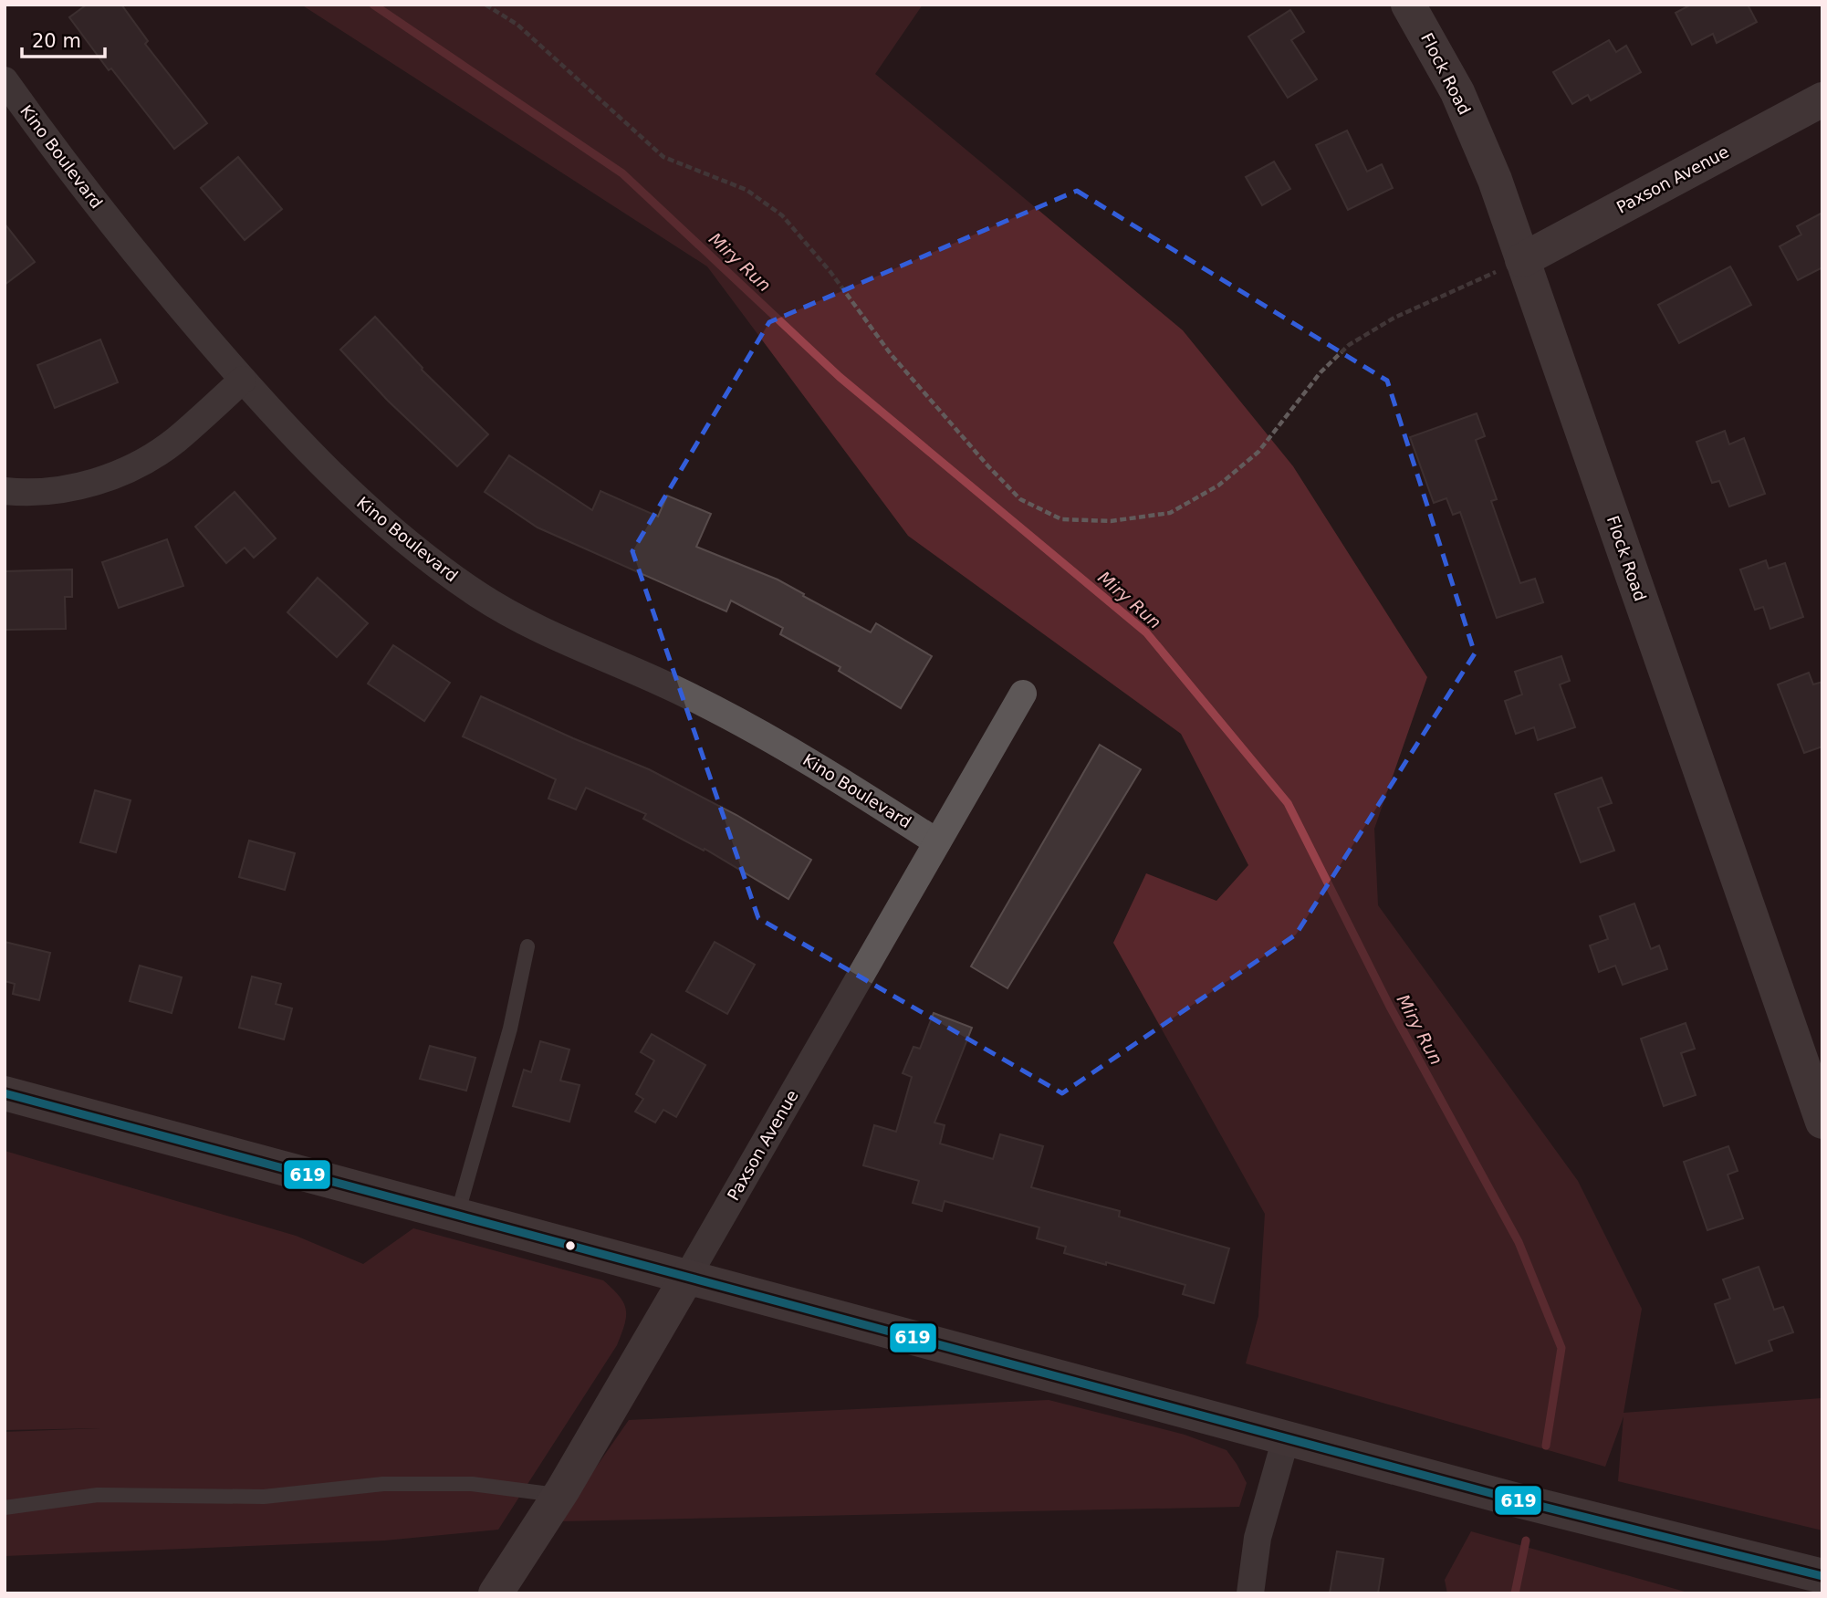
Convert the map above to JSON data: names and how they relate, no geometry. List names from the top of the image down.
{
  "streets": {
    "main road": ["Flock Road", "Paxson Avenue"],
    "street": ["Kino Boulevard"]
  },
  "crossings": [
    ["Flock Road", "Paxson Avenue"],
    ["Kino Boulevard", "Paxson Avenue"]
  ],
  "water": ["Miry Run"],
  "lines": ["transit line 619"],
  "scale_bar": "20 m"
}
